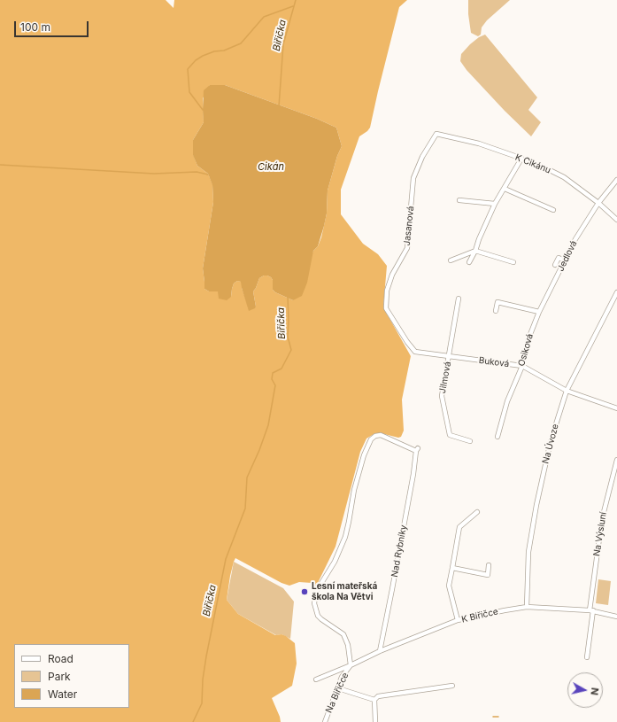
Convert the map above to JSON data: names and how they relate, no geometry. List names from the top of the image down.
{
  "streets": {
    "street": [
      "K Cikánu",
      "Jasanová",
      "Jedlová",
      "Osiková",
      "Buková",
      "Jilmová",
      "Na Úvoze",
      "Na Výsluní",
      "Nad Rybníky",
      "K Biřičce",
      "Na Biřičce"
    ]
  },
  "crossings": [
    ["K Cikánu", "Jasanová"],
    ["K Cikánu", "Jedlová"],
    ["Jasanová", "Buková"],
    ["Jedlová", "Osiková"],
    ["Osiková", "Buková"],
    ["Buková", "Jilmová"],
    ["Buková", "Na Úvoze"],
    ["Na Úvoze", "K Biřičce"],
    ["Na Výsluní", "K Biřičce"],
    ["Nad Rybníky", "K Biřičce"],
    ["Nad Rybníky", "Na Biřičce"],
    ["K Biřičce", "Na Biřičce"]
  ],
  "water": ["Biřička", "Cikán"],
  "places": ["Lesní mateřská škola Na Větvi"],
  "legend": ["Road", "Park", "Water"],
  "scale_bar": "100 m",
  "north": "right"
}
